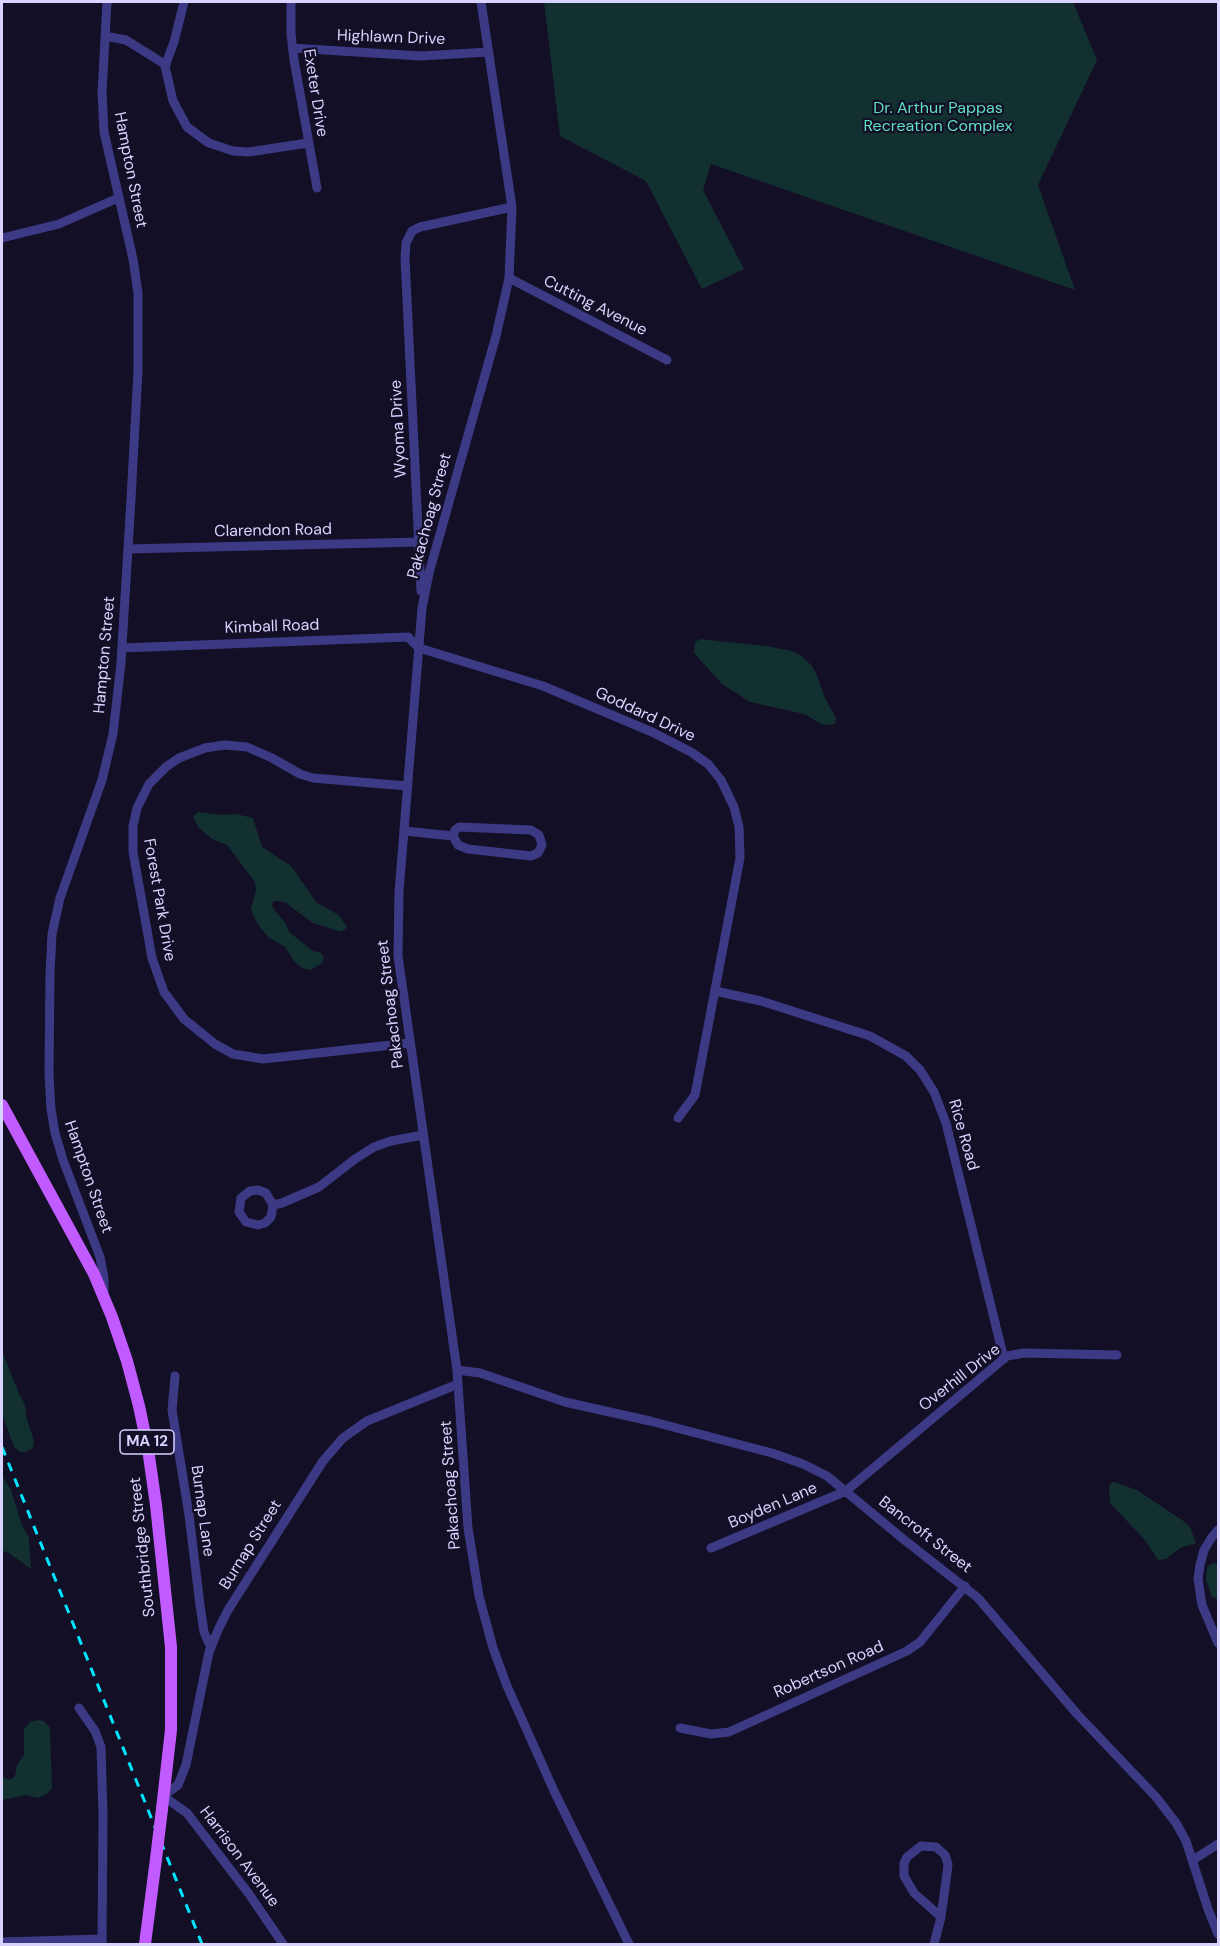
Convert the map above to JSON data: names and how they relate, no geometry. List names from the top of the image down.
{
  "streets": {
    "main road": ["MA 12", "Southbridge Street"],
    "street": [
      "Highlawn Drive",
      "Exeter Drive",
      "Hampton Street",
      "Cutting Avenue",
      "Wyoma Drive",
      "Pakachoag Street",
      "Clarendon Road",
      "Kimball Road",
      "Goddard Drive",
      "Forest Park Drive",
      "Rice Road",
      "Overhill Drive",
      "Boyden Lane",
      "Burnap Lane",
      "Bancroft Street",
      "Burnap Street",
      "Robertson Road",
      "Harrison Avenue"
    ]
  },
  "crossings": [
    ["Highlawn Drive", "Exeter Drive"],
    ["Highlawn Drive", "Pakachoag Street"],
    ["Hampton Street", "Clarendon Road"],
    ["Hampton Street", "Kimball Road"],
    ["Hampton Street", "Southbridge Street"],
    ["Cutting Avenue", "Pakachoag Street"],
    ["Wyoma Drive", "Pakachoag Street"],
    ["Wyoma Drive", "Clarendon Road"],
    ["Pakachoag Street", "Kimball Road"],
    ["Pakachoag Street", "Goddard Drive"],
    ["Pakachoag Street", "Forest Park Drive"],
    ["Pakachoag Street", "Bancroft Street"],
    ["Pakachoag Street", "Burnap Street"],
    ["Kimball Road", "Goddard Drive"],
    ["Goddard Drive", "Rice Road"],
    ["Rice Road", "Overhill Drive"],
    ["Overhill Drive", "Boyden Lane"],
    ["Overhill Drive", "Bancroft Street"],
    ["Boyden Lane", "Bancroft Street"],
    ["Burnap Lane", "Burnap Street"],
    ["Bancroft Street", "Robertson Road"],
    ["Burnap Street", "Southbridge Street"],
    ["Burnap Street", "Harrison Avenue"],
    ["Southbridge Street", "Harrison Avenue"]
  ],
  "parks": ["Dr. Arthur Pappas Recreation Complex"]
}
